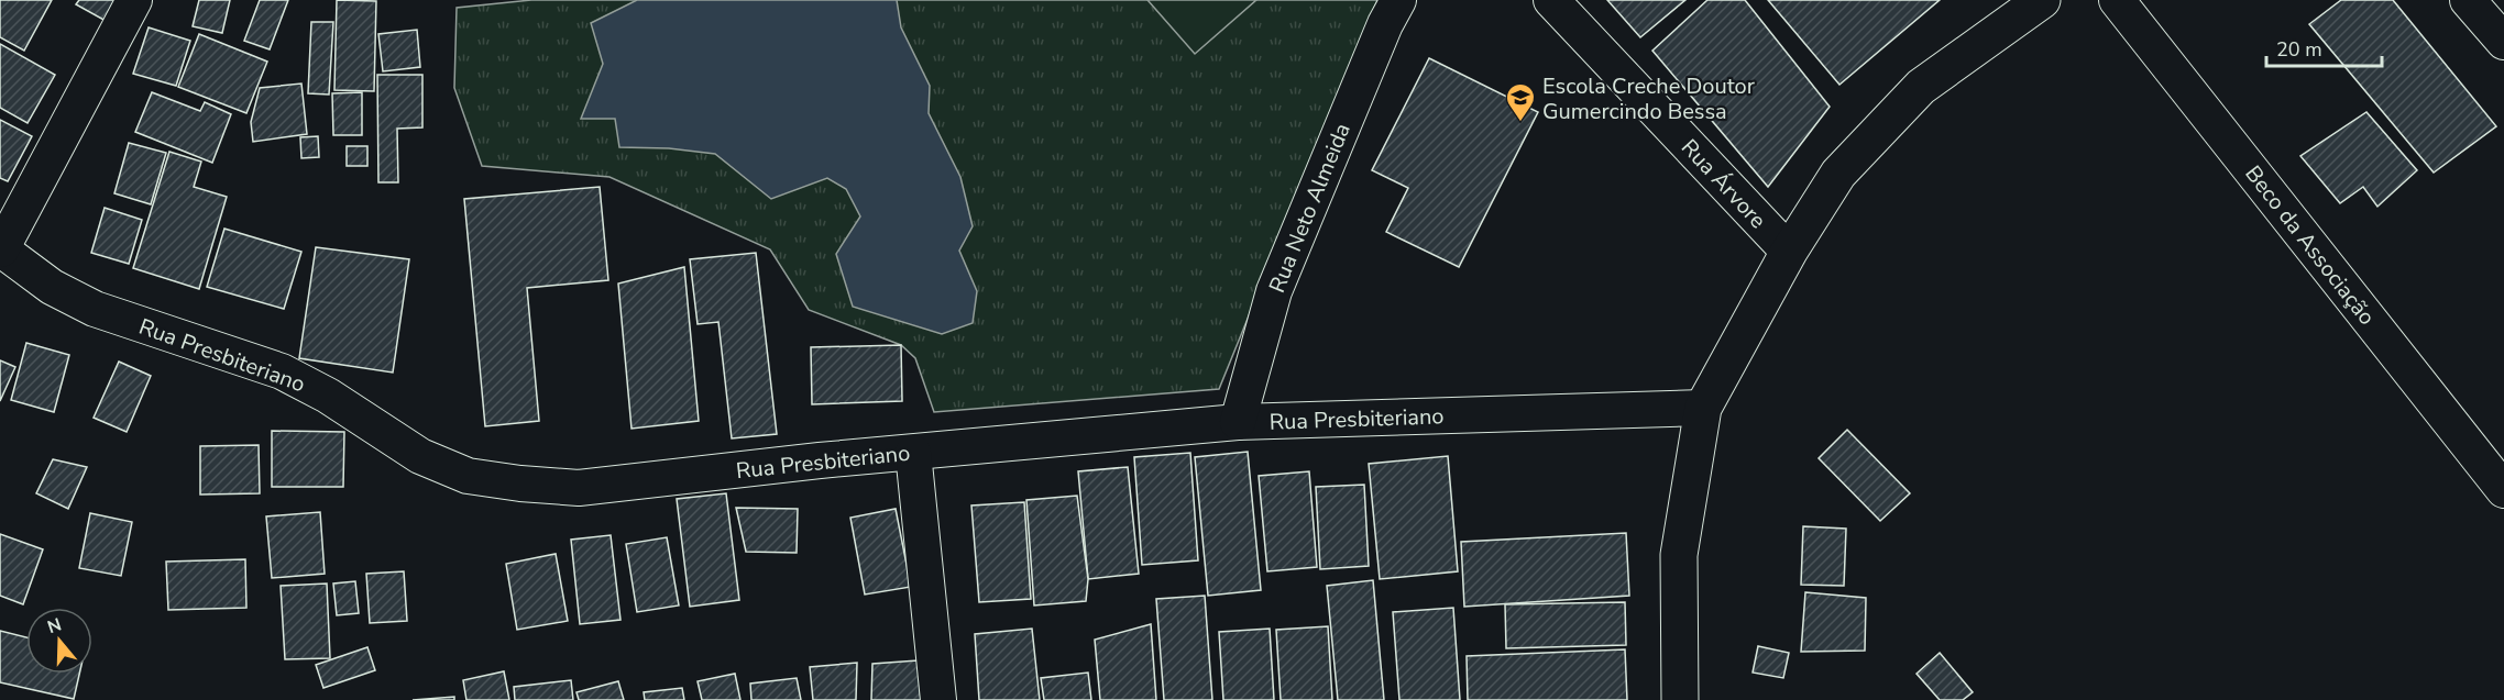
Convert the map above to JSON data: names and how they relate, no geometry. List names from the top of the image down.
{
  "streets": {
    "street": [
      "Rua Árvore",
      "Rua Neto Almeida",
      "Beco da Associação",
      "Rua Presbiteriano"
    ]
  },
  "crossings": [
    ["Rua Neto Almeida", "Rua Presbiteriano"]
  ],
  "places": {
    "school or university": ["Escola Creche Doutor Gumercindo Bessa"]
  },
  "scale_bar": "20 m",
  "north": "top"
}
